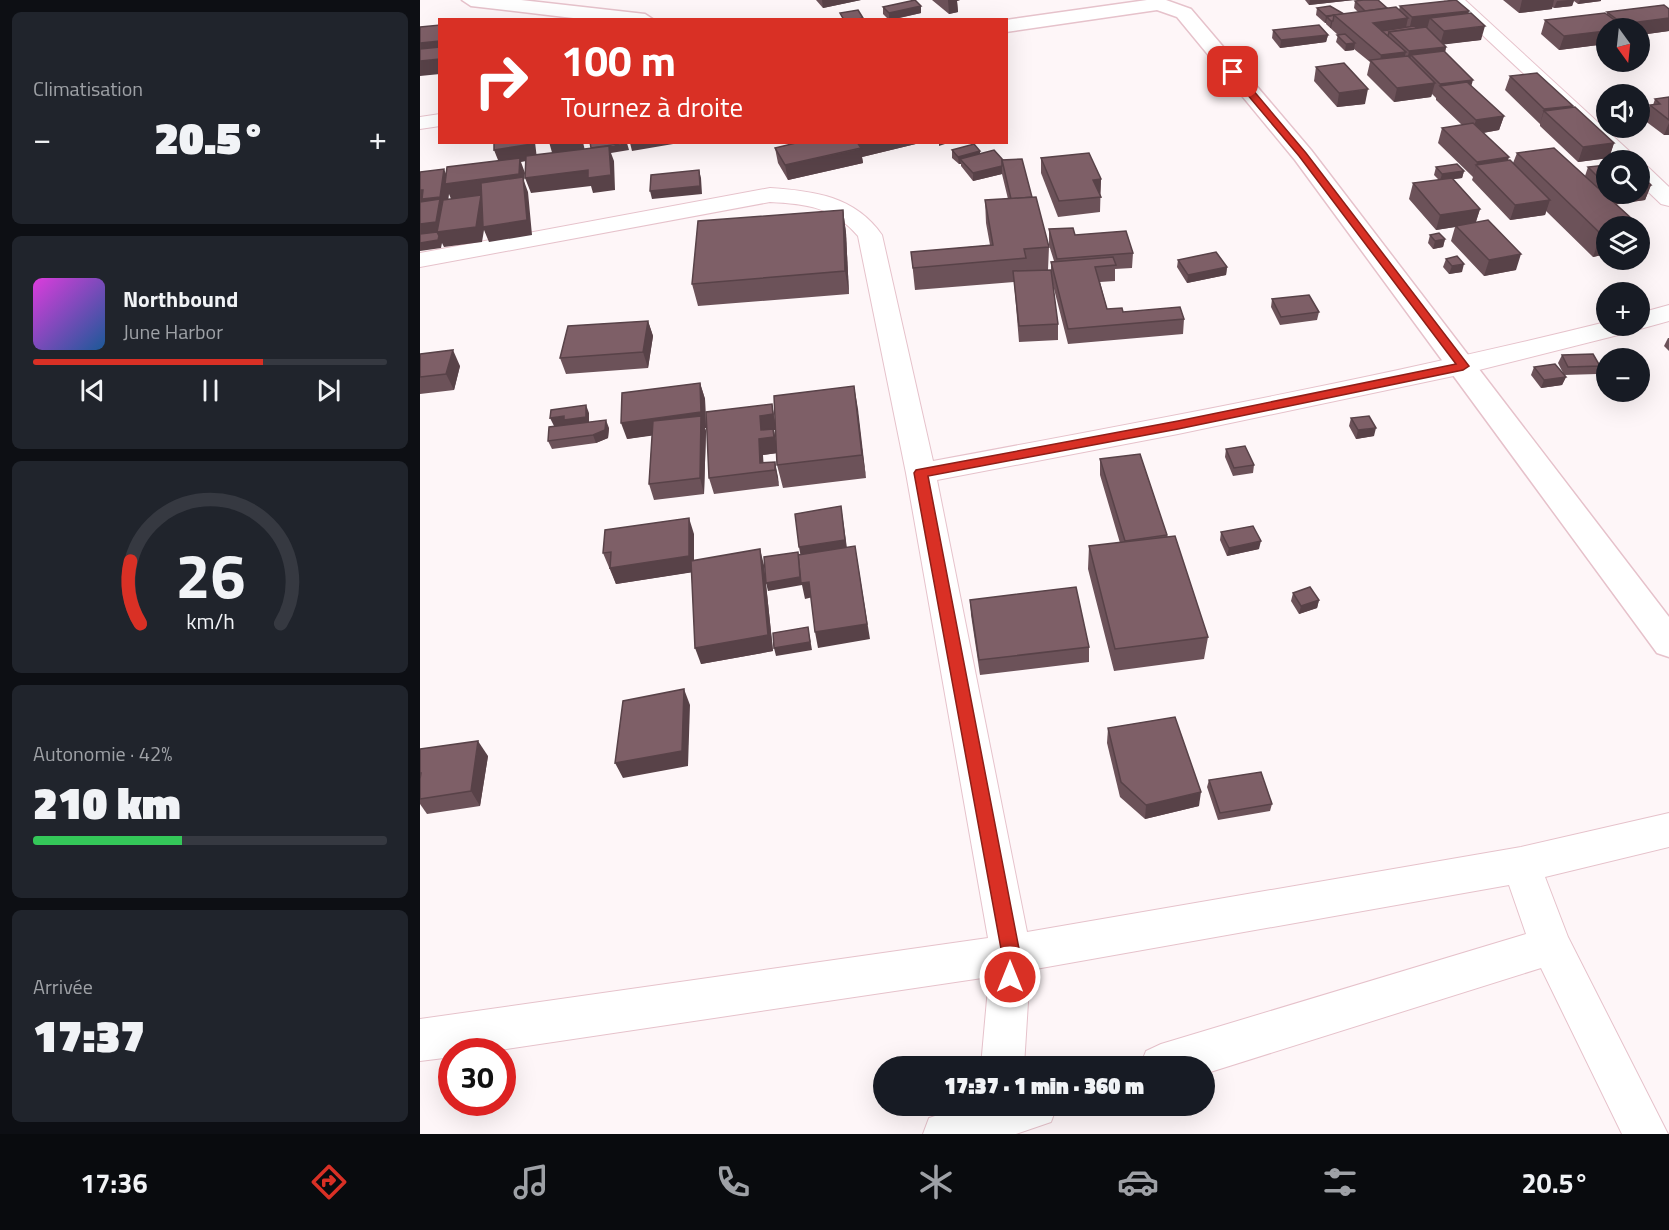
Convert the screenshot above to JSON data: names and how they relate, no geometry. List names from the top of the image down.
{
  "north": "bottom",
  "page": {
    "tile": [
      "Climatisation",
      ["Autonomie · 42%", "210 km"],
      ["Arrivée", "17:37"]
    ],
    "map_buttons": ["+", "−"],
    "turn": ["100 m", "Tournez à droite"],
    "heat": ["−", "20.5°", "+"],
    "song": ["Northbound", "June Harbor"],
    "limit": "30",
    "trip": "17:37 · 1 min · 360 m",
    "tabs": ["17:36", "20.5°"],
    "gauge": ["26", "km/h"]
  }
}
